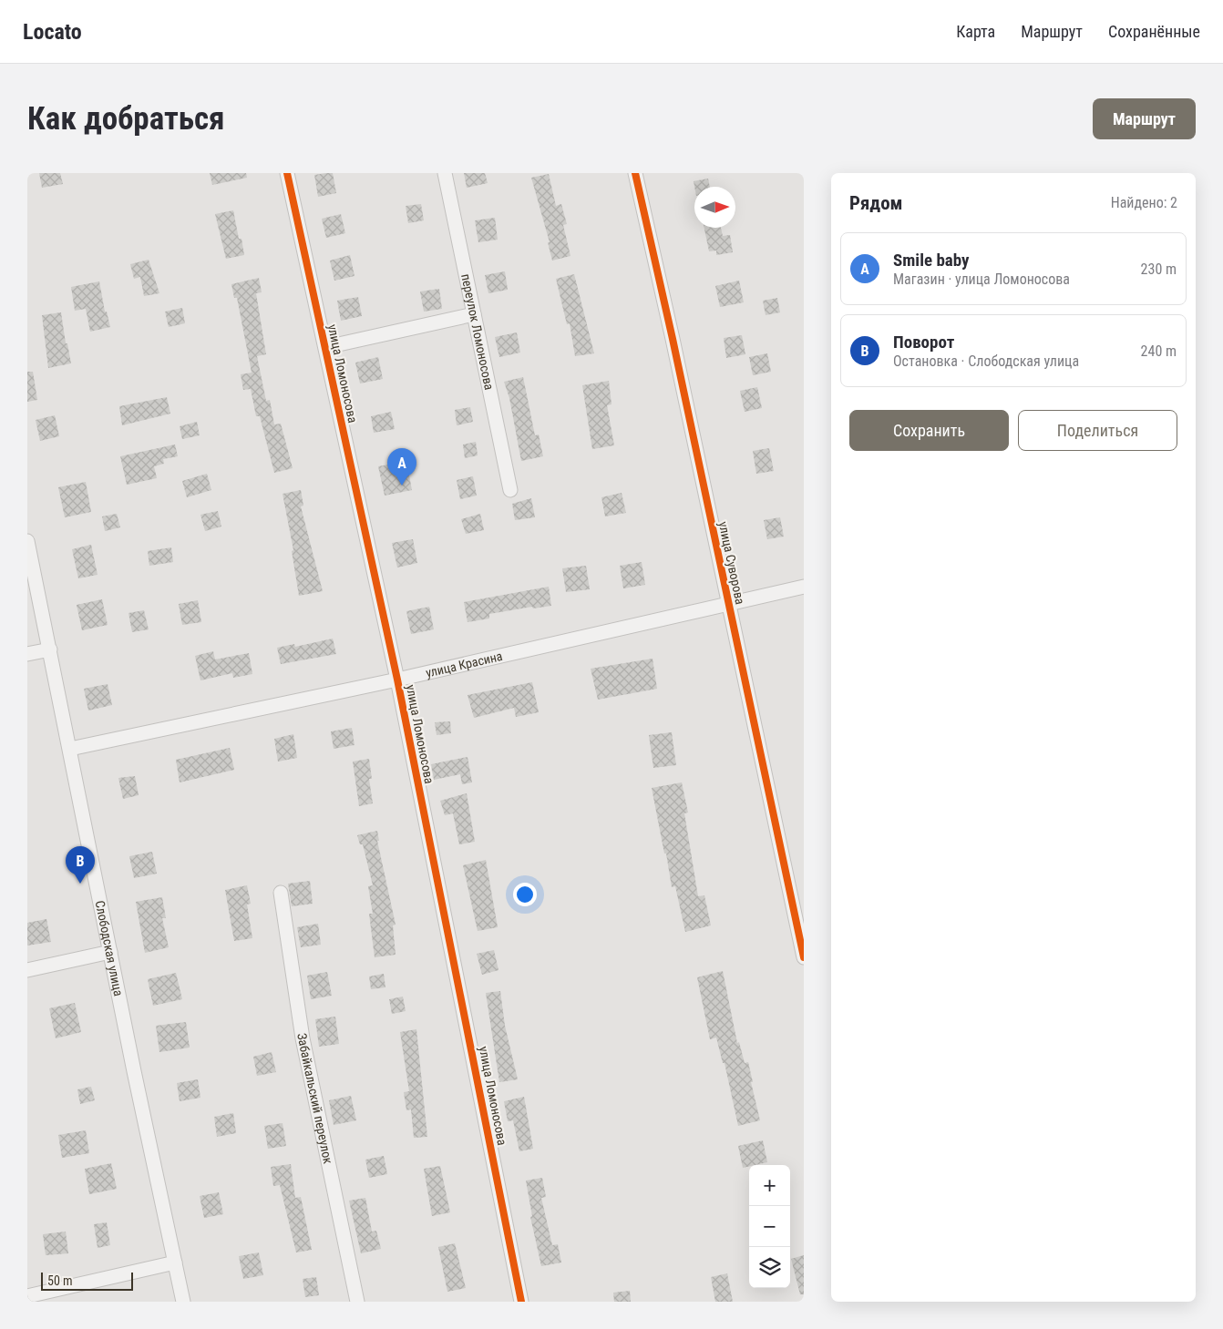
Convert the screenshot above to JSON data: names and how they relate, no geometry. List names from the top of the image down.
{
  "streets": {
    "street": [
      "переулок Ломоносова",
      "улица Ломоносова",
      "улица Суворова",
      "улица Красина",
      "Слободская улица",
      "Забайкальский переулок"
    ]
  },
  "crossings": [
    ["улица Ломоносова", "улица Красина"],
    ["улица Суворова", "улица Красина"],
    ["улица Красина", "Слободская улица"]
  ],
  "scale_bar": "50 m",
  "north": "right",
  "page": {
    "header": "Locato",
    "nav": ["Карта", "Маршрут", "Сохранённые"],
    "buttons": [
      "Маршрут",
      ["Сохранить", "Поделиться"]
    ],
    "title": "Как добраться",
    "heading": ["Рядом", "Найдено: 2"],
    "list": [
      {
        "mark": "A",
        "name": "Smile baby",
        "note": "Магазин · улица Ломоносова",
        "value": "230 m"
      },
      {
        "mark": "B",
        "name": "Поворот",
        "note": "Остановка · Слободская улица",
        "value": "240 m"
      }
    ],
    "pins": ["A", "B"],
    "map_buttons": ["+", "−"],
    "scale": "50 m"
  }
}
